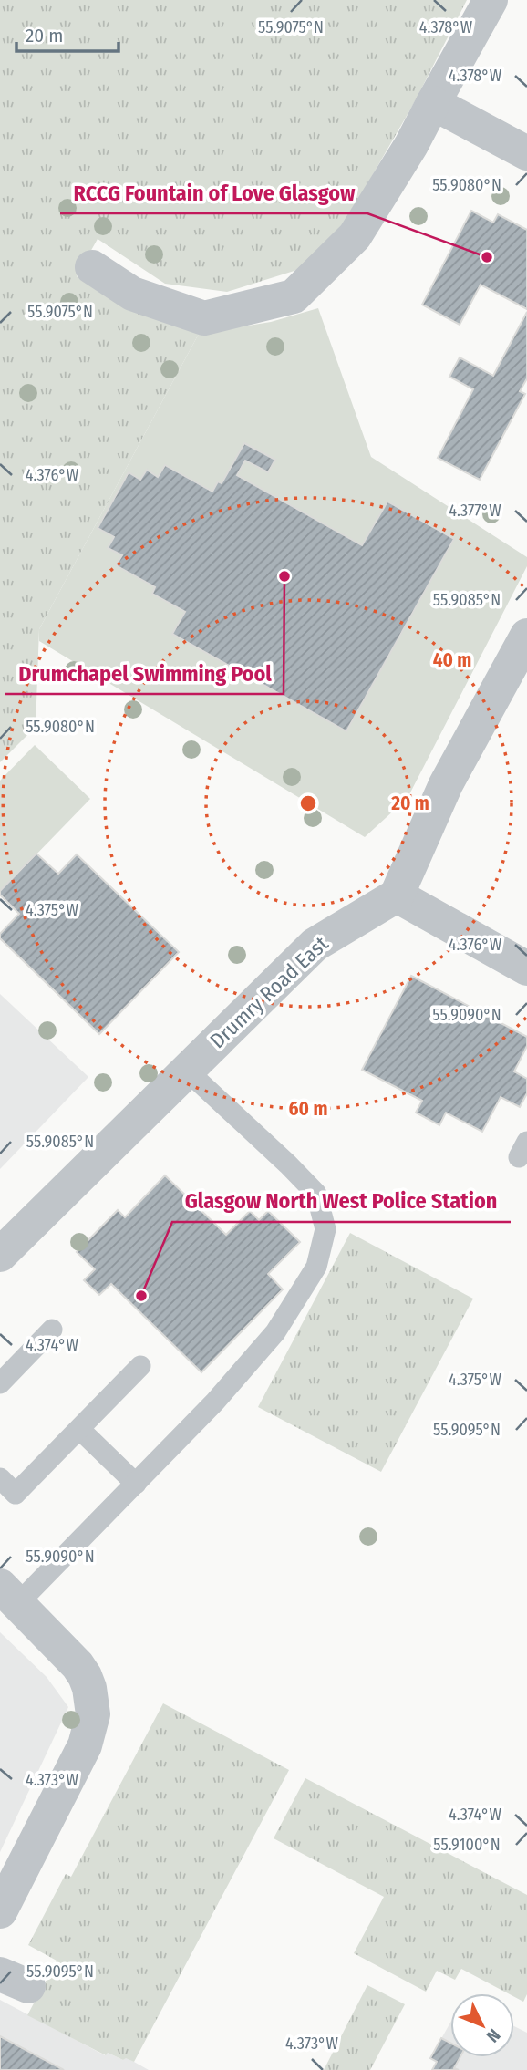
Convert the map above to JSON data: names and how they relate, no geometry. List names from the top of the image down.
{
  "streets": {
    "street": ["Drumry Road East"]
  },
  "places": ["RCCG Fountain of Love Glasgow", "Drumchapel Swimming Pool", "Glasgow North West Police Station"],
  "scale_bar": "20 m",
  "north": "bottom right",
  "coordinates": [
    "4.378°W",
    "55.9075°N",
    "55.9080°N",
    "4.376°W",
    "4.377°W",
    "55.9085°N",
    "4.375°W",
    "55.9090°N",
    "4.374°W",
    "55.9095°N",
    "4.373°W",
    "55.9100°N"
  ],
  "rings": ["40 m", "20 m", "60 m"]
}
